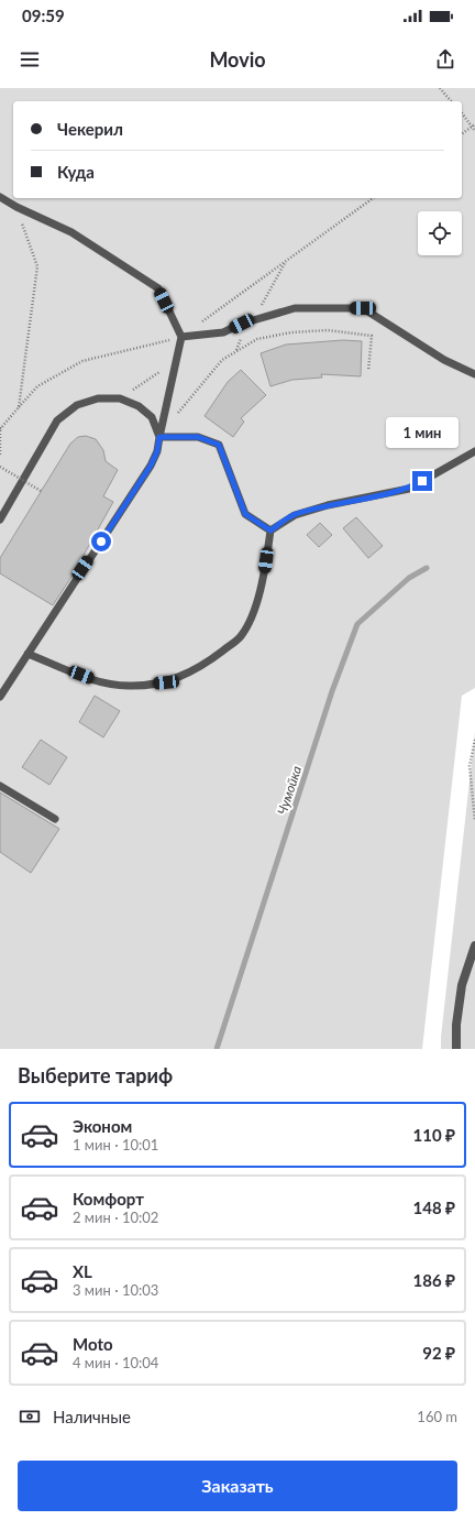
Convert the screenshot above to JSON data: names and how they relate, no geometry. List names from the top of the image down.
{
  "water": ["Чумойка"],
  "page": {
    "status": "09:59",
    "header": "Movio",
    "banner": ["Чекерил", "Куда"],
    "bubble": "1 мин",
    "heading": "Выберите тариф",
    "list": [
      {
        "name": "Эконом",
        "note": "1 мин · 10:01",
        "value": "110 ₽"
      },
      {
        "name": "Комфорт",
        "note": "2 мин · 10:02",
        "value": "148 ₽"
      },
      {
        "name": "XL",
        "note": "3 мин · 10:03",
        "value": "186 ₽"
      },
      {
        "name": "Moto",
        "note": "4 мин · 10:04",
        "value": "92 ₽"
      }
    ],
    "pay": ["Наличные", "160 m"],
    "buttons": "Заказать"
  }
}
